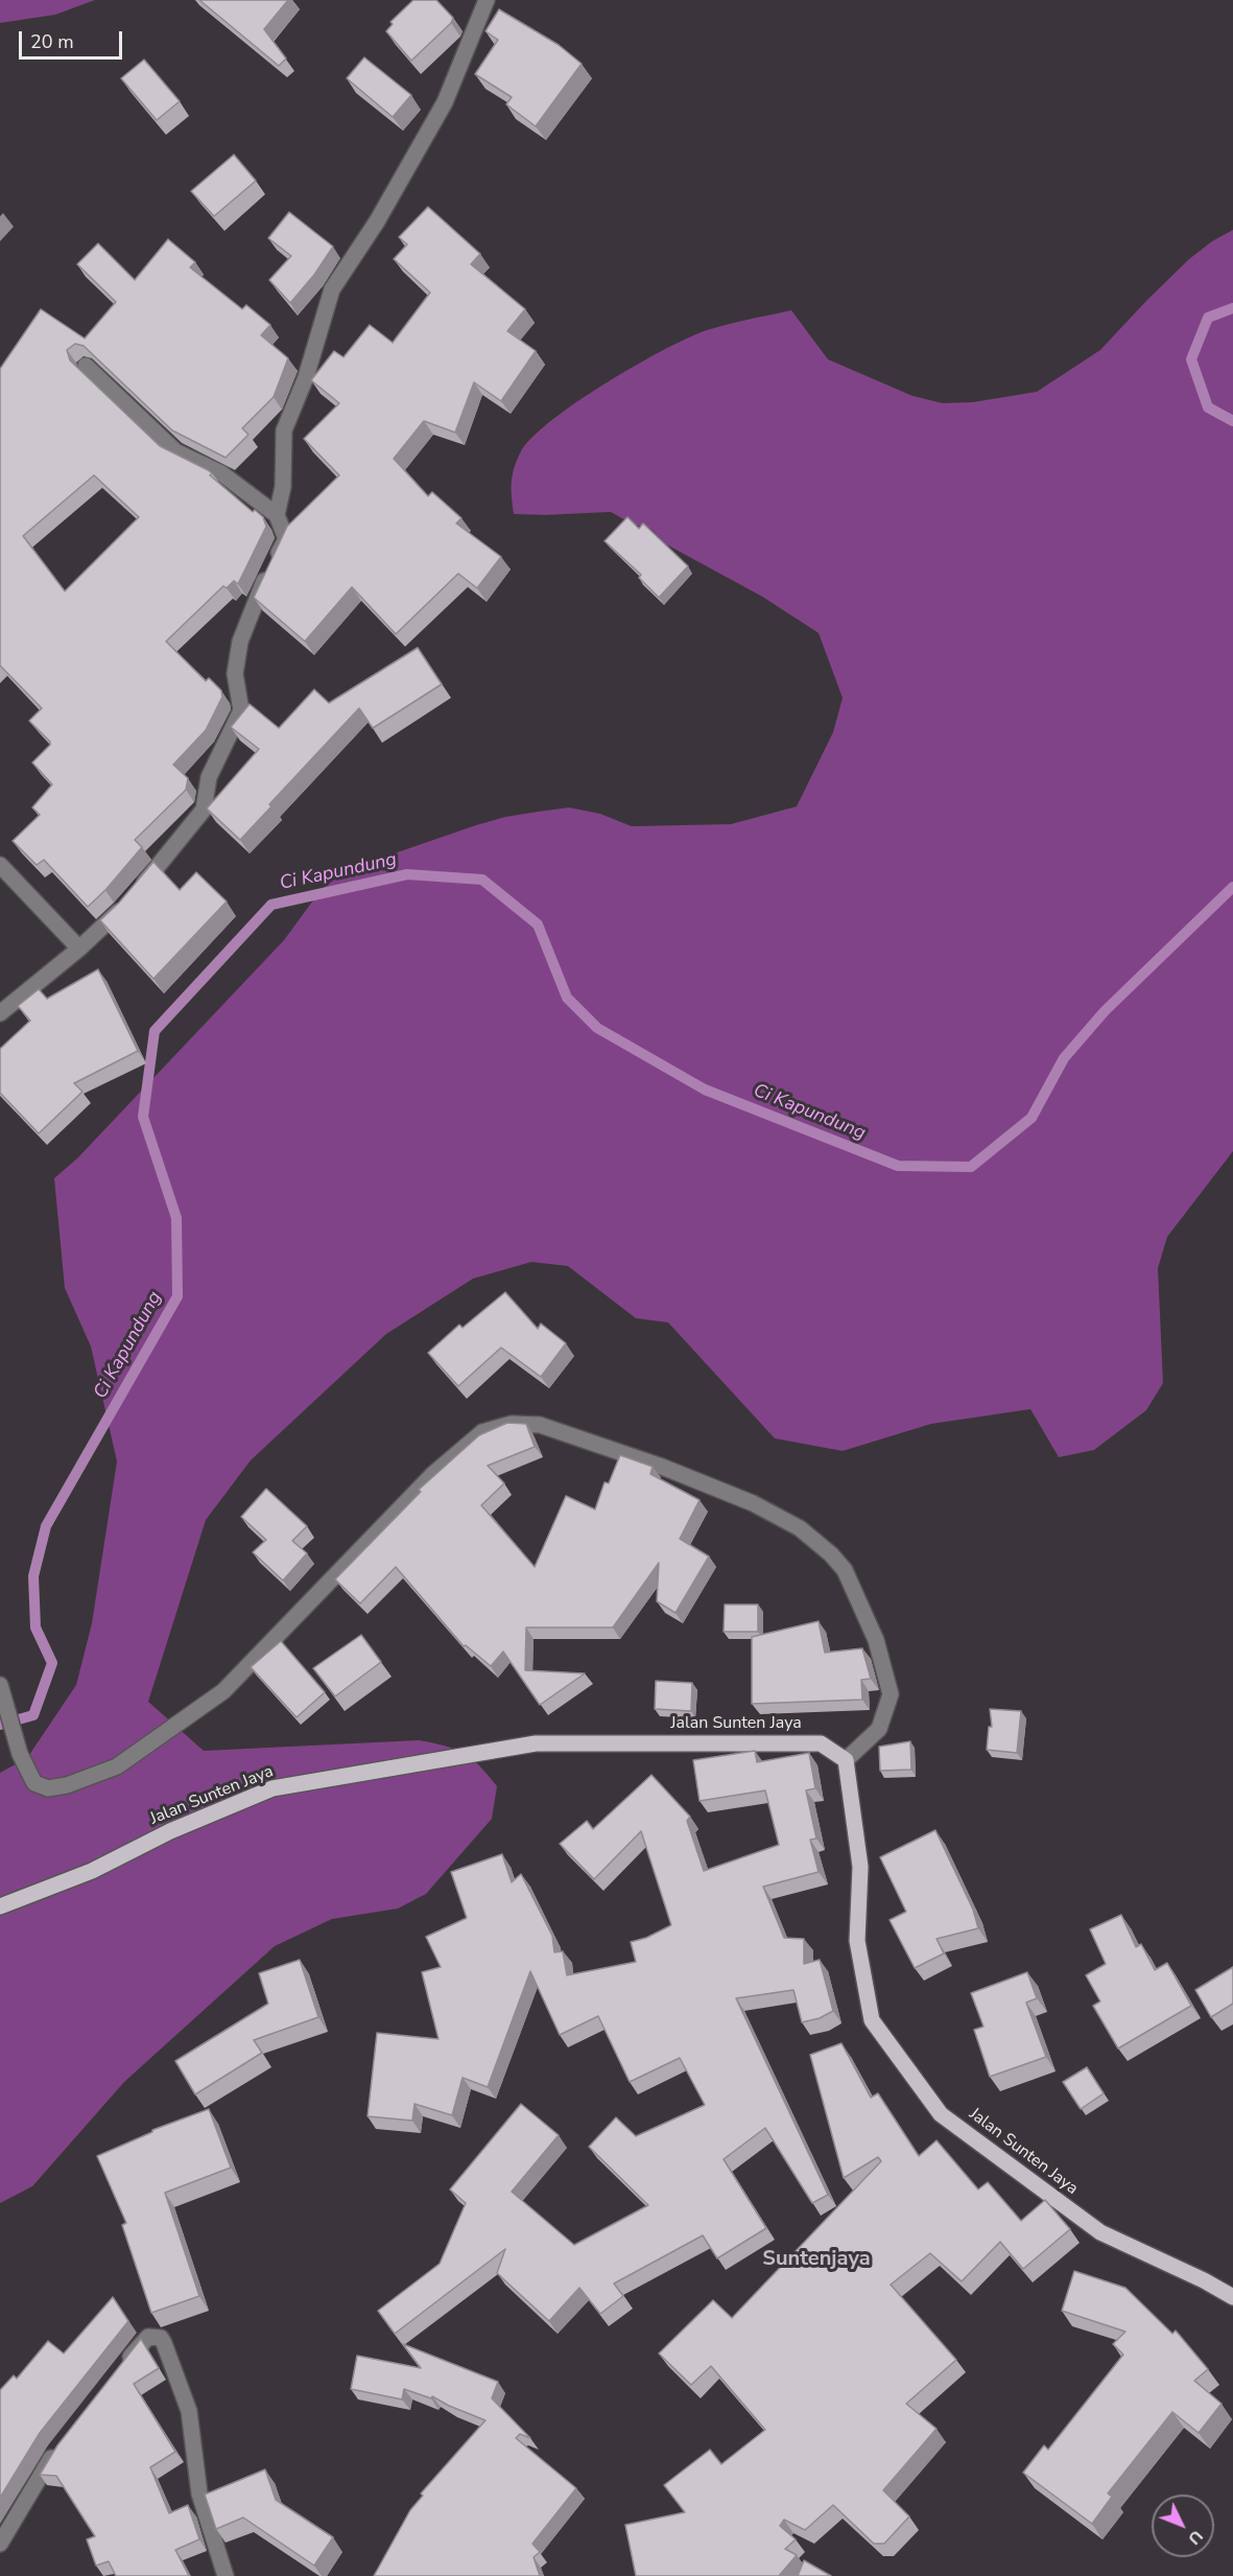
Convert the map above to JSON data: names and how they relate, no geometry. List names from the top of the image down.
{
  "streets": {
    "main road": ["Jalan Sunten Jaya"]
  },
  "districts": ["Suntenjaya"],
  "water": ["Ci Kapundung"],
  "scale_bar": "20 m",
  "north": "bottom right"
}
